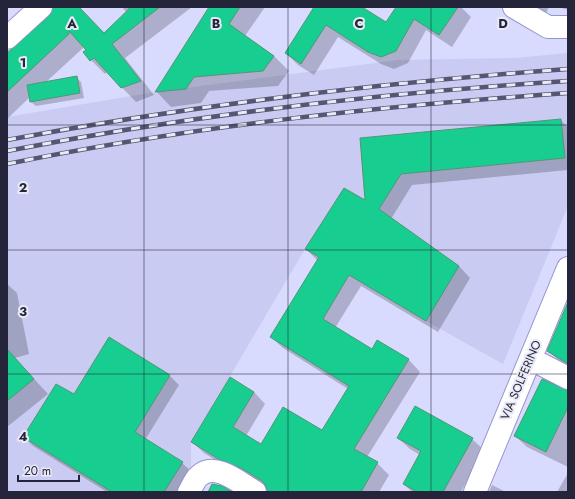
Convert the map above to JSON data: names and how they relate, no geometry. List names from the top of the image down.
{
  "streets": {
    "street": ["VIA SOLFERINO"]
  },
  "scale_bar": "20 m",
  "grid": {
    "columns": [
      "A",
      "B",
      "C",
      "D"
    ],
    "rows": [
      "1",
      "2",
      "3",
      "4"
    ]
  }
}
